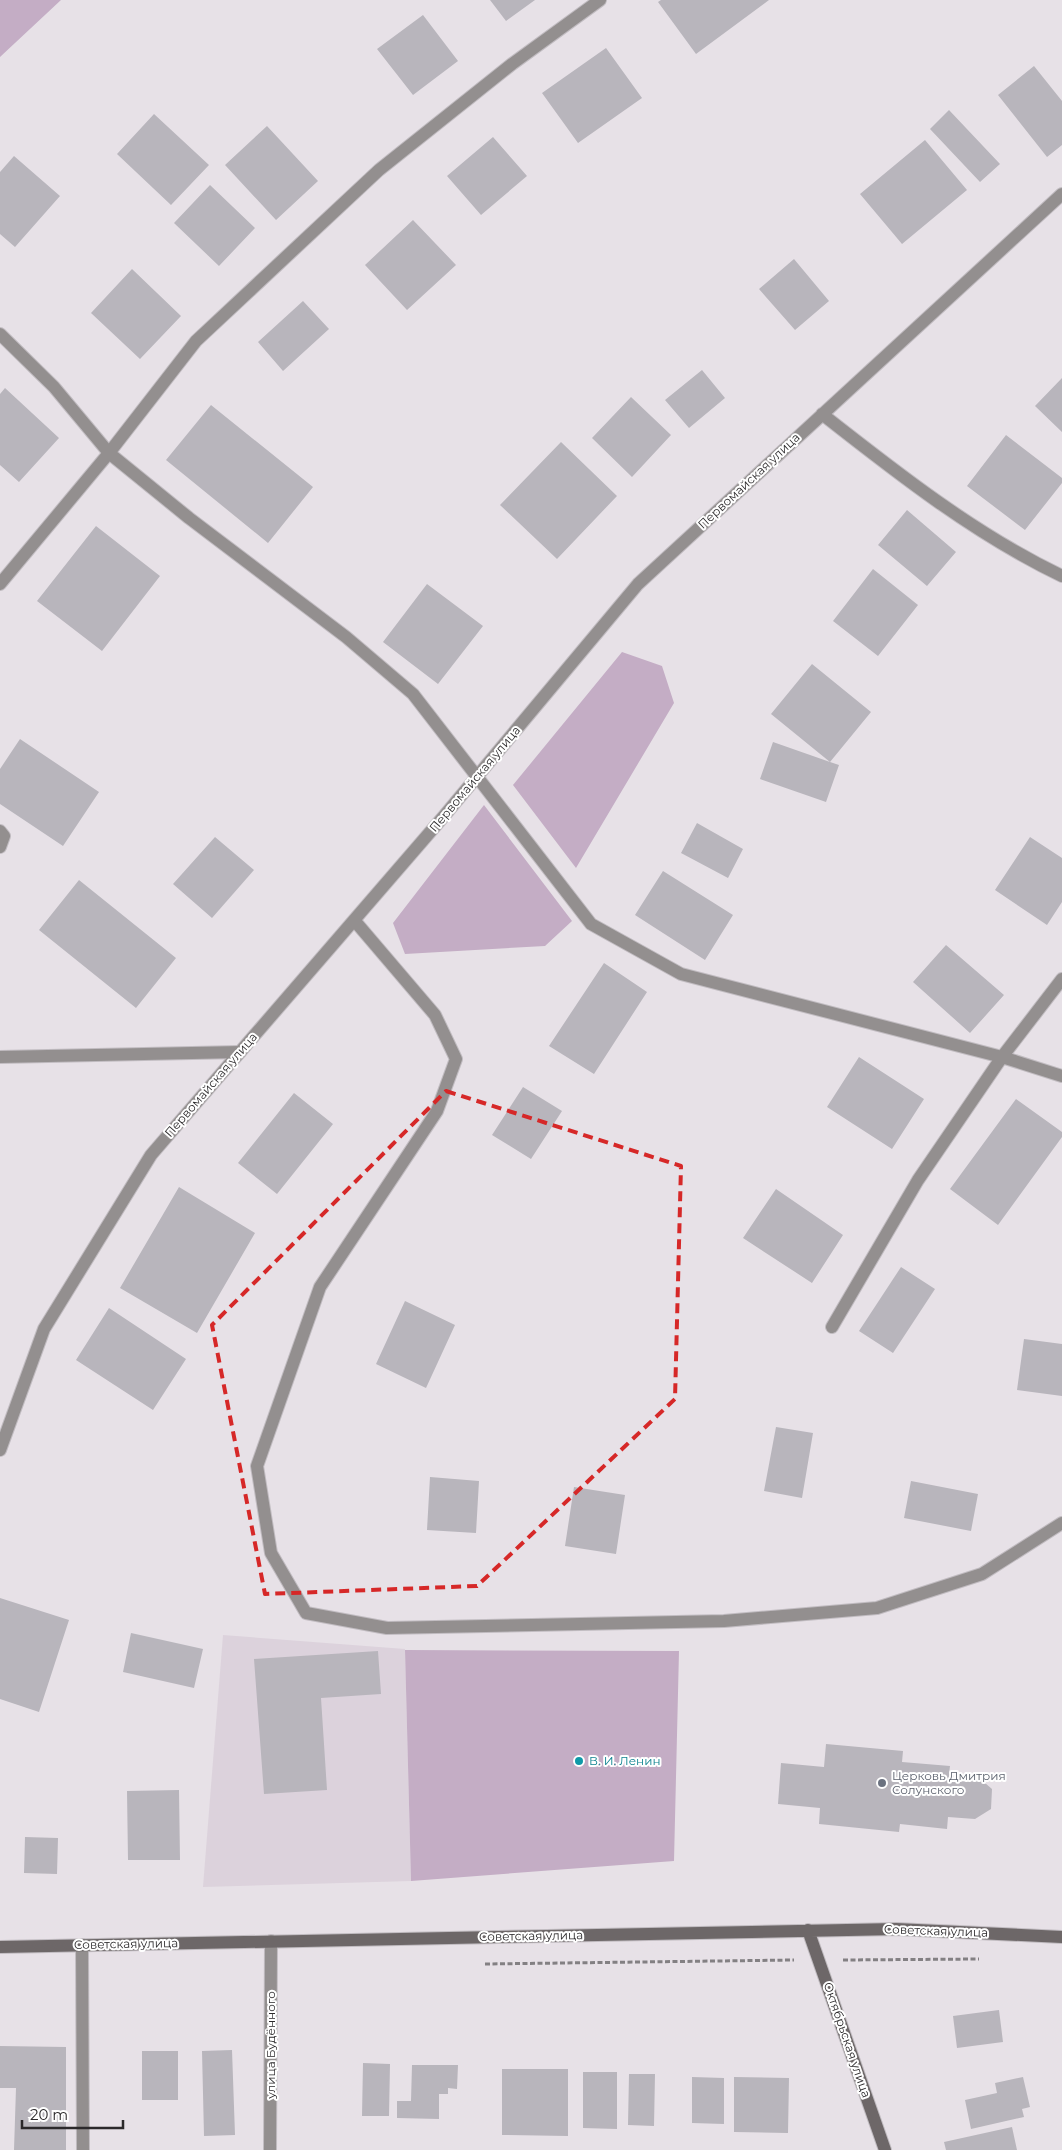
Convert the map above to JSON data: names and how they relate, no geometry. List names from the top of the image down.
{
  "streets": {
    "main road": ["Советская улица", "Октябрьская улица"],
    "street": ["Первомайская улица", "улица Будённого"]
  },
  "crossings": [
    ["Советская улица", "Октябрьская улица"],
    ["Советская улица", "улица Будённого"]
  ],
  "places": ["В. И. Ленин", "Церковь Дмитрия Солунского"],
  "scale_bar": "20 m"
}
